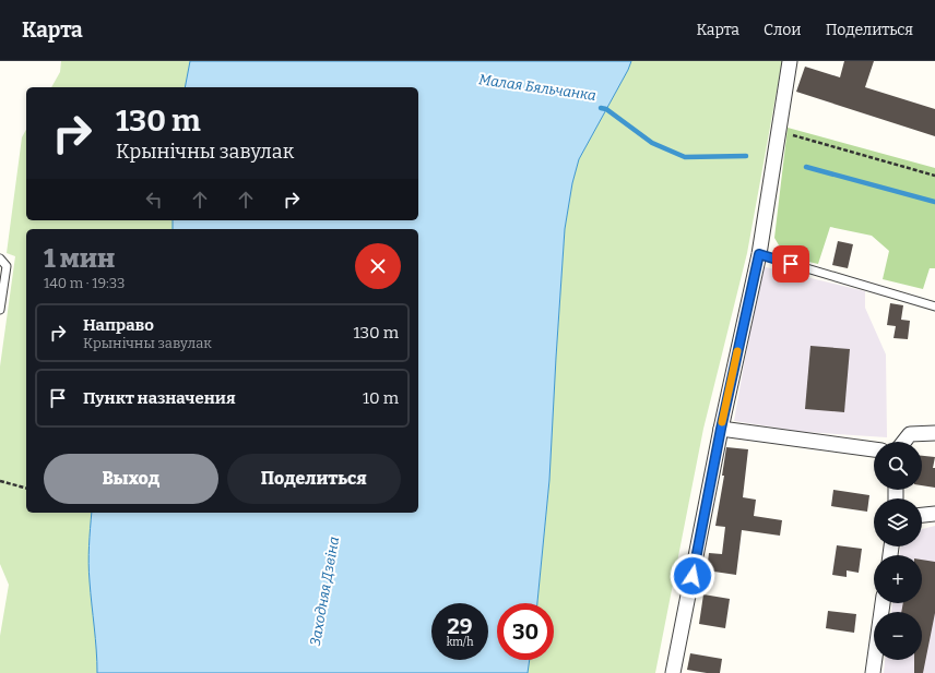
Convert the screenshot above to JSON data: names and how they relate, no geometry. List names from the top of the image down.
{
  "water": ["Малая Бяльчанка", "Заходняя Дзвіна"],
  "page": {
    "header": "Карта",
    "nav": ["Карта", "Слои", "Поделиться"],
    "turn": ["130 m", "Крынічны завулак"],
    "heading": ["1 мин", "140 m · 19:33"],
    "list": [
      {
        "name": "Направо",
        "note": "Крынічны завулак",
        "value": "130 m"
      },
      {
        "name": "Пункт назначения",
        "value": "10 m"
      }
    ],
    "map_buttons": ["+", "−"],
    "buttons": ["Выход", "Поделиться"],
    "speed": "29 km/h",
    "limit": "30"
  }
}
